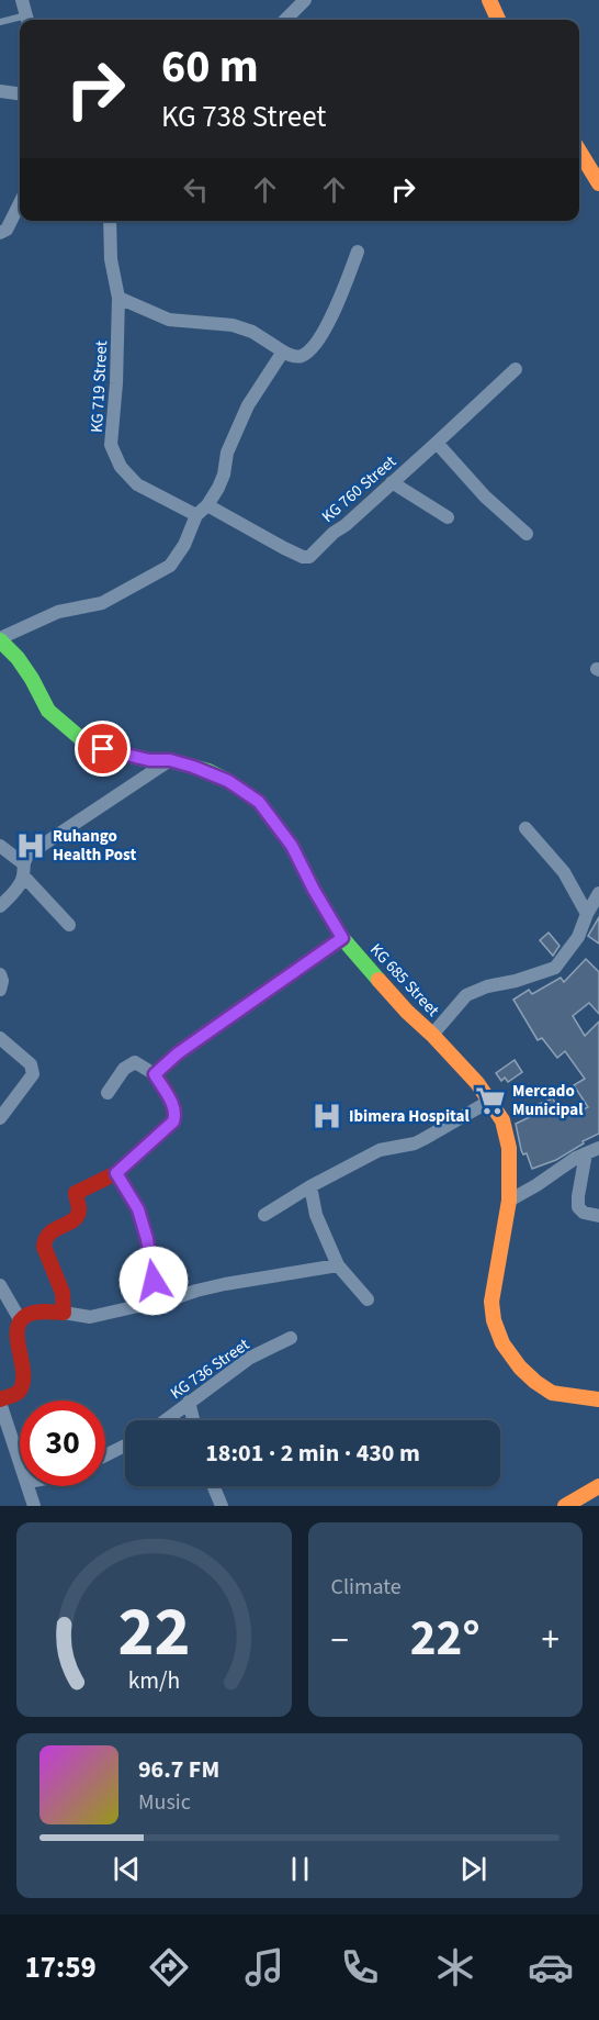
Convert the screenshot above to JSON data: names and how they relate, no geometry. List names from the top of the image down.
{
  "streets": {
    "street": [
      "KG 719 Street",
      "KG 760 Street",
      "KG 685 Street",
      "KG 736 Street"
    ]
  },
  "places": {
    "hospital": ["Ruhango Health Post", "Ibimera Hospital"],
    "supermarket": ["Mercado Municipal"]
  },
  "page": {
    "turn": ["60 m", "KG 738 Street"],
    "limit": "30",
    "trip": "18:01 · 2 min · 430 m",
    "tile": "Climate",
    "heat": ["−", "22°", "+"],
    "song": ["96.7 FM", "Music"],
    "tabs": "17:59",
    "gauge": ["22", "km/h"]
  }
}
